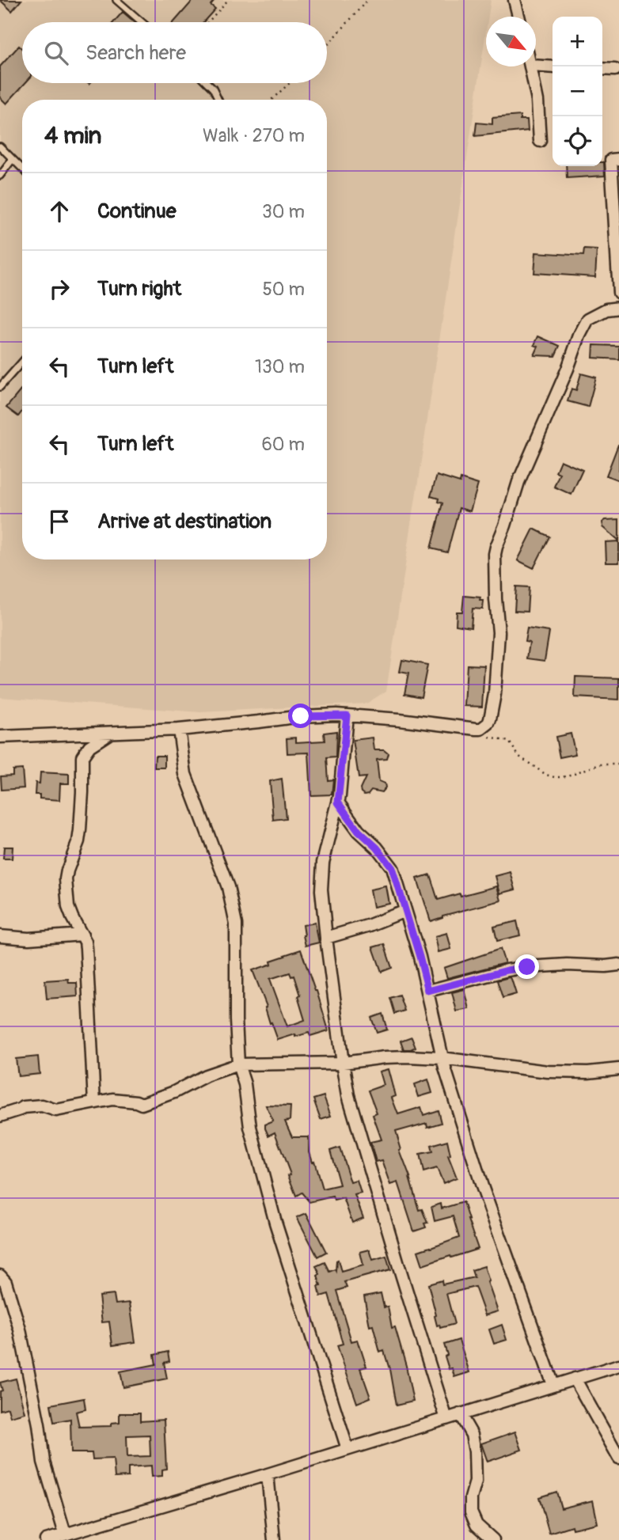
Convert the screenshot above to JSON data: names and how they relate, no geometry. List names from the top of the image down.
{
  "north": "bottom right",
  "page": {
    "map_buttons": ["+", "−"],
    "search": "Search here",
    "heading": ["4 min", "Walk · 270 m"],
    "list": [
      ["Continue", "30 m"],
      ["Turn right", "50 m"],
      ["Turn left", "130 m"],
      ["Turn left", "60 m"],
      "Arrive at destination"
    ]
  }
}
